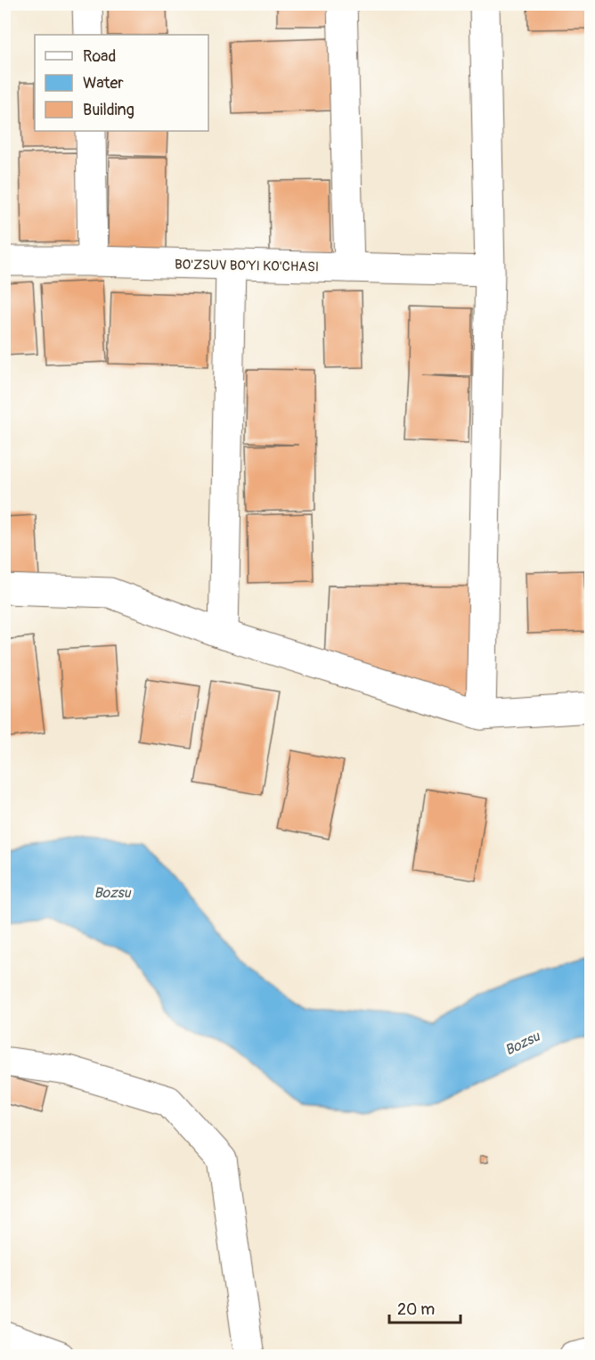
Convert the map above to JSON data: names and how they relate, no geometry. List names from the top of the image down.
{
  "streets": {
    "street": ["BO'ZSUV BO'YI KO'CHASI"]
  },
  "water": ["Bozsu"],
  "legend": ["Road", "Water", "Building"],
  "scale_bar": "20 m"
}
